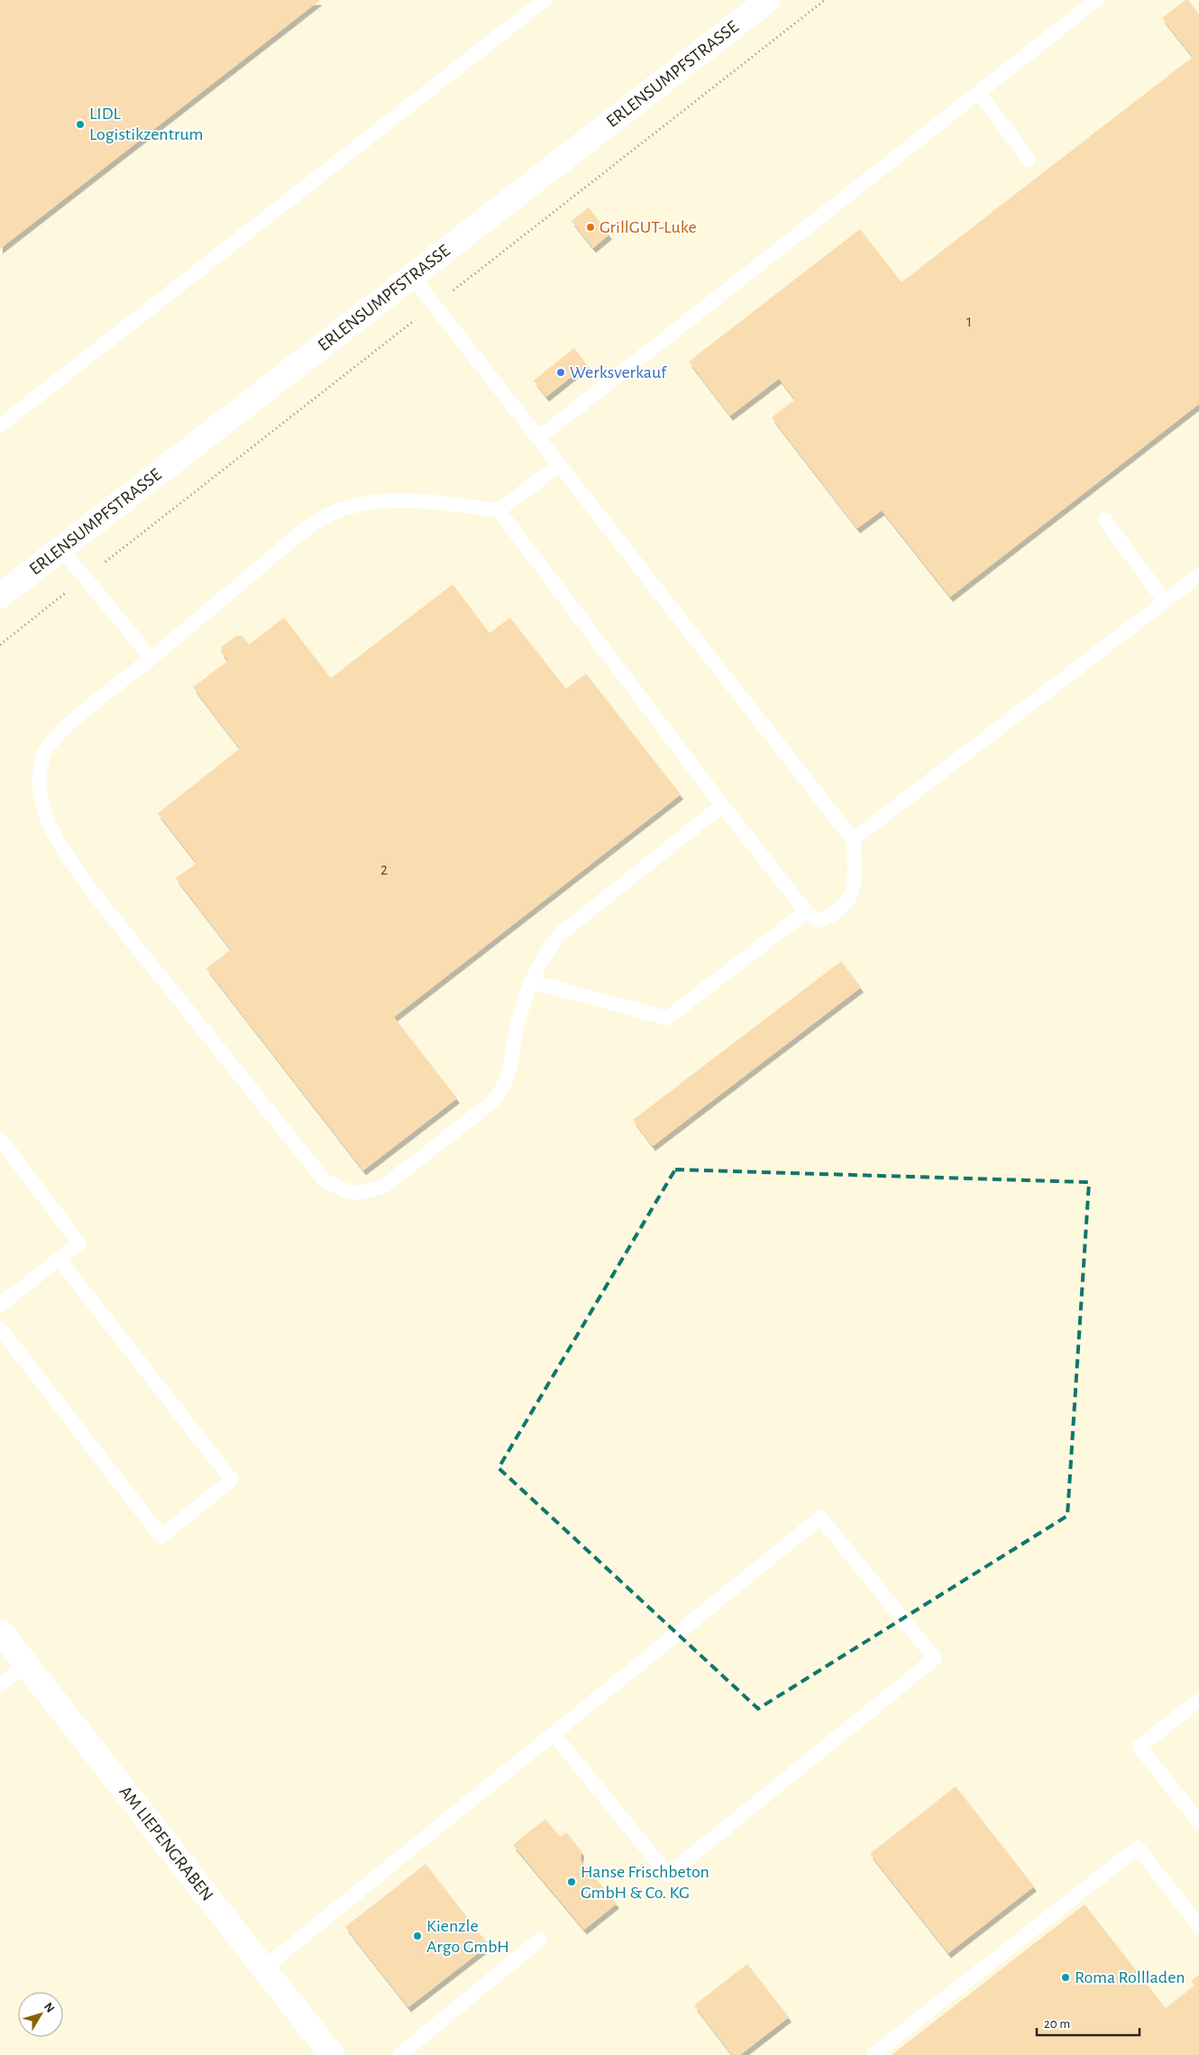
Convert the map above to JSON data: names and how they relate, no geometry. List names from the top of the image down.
{
  "streets": {
    "street": ["ERLENSUMPFSTRASSE", "AM LIEPENGRABEN"]
  },
  "places": [
    "LIDL Logistikzentrum",
    "GrillGUT-Luke",
    "Werksverkauf",
    "Hanse Frischbeton GmbH & Co. KG",
    "Kienzle Argo GmbH",
    "Roma Rollladen"
  ],
  "house_numbers": ["1", "2"],
  "scale_bar": "20 m",
  "north": "top right"
}
